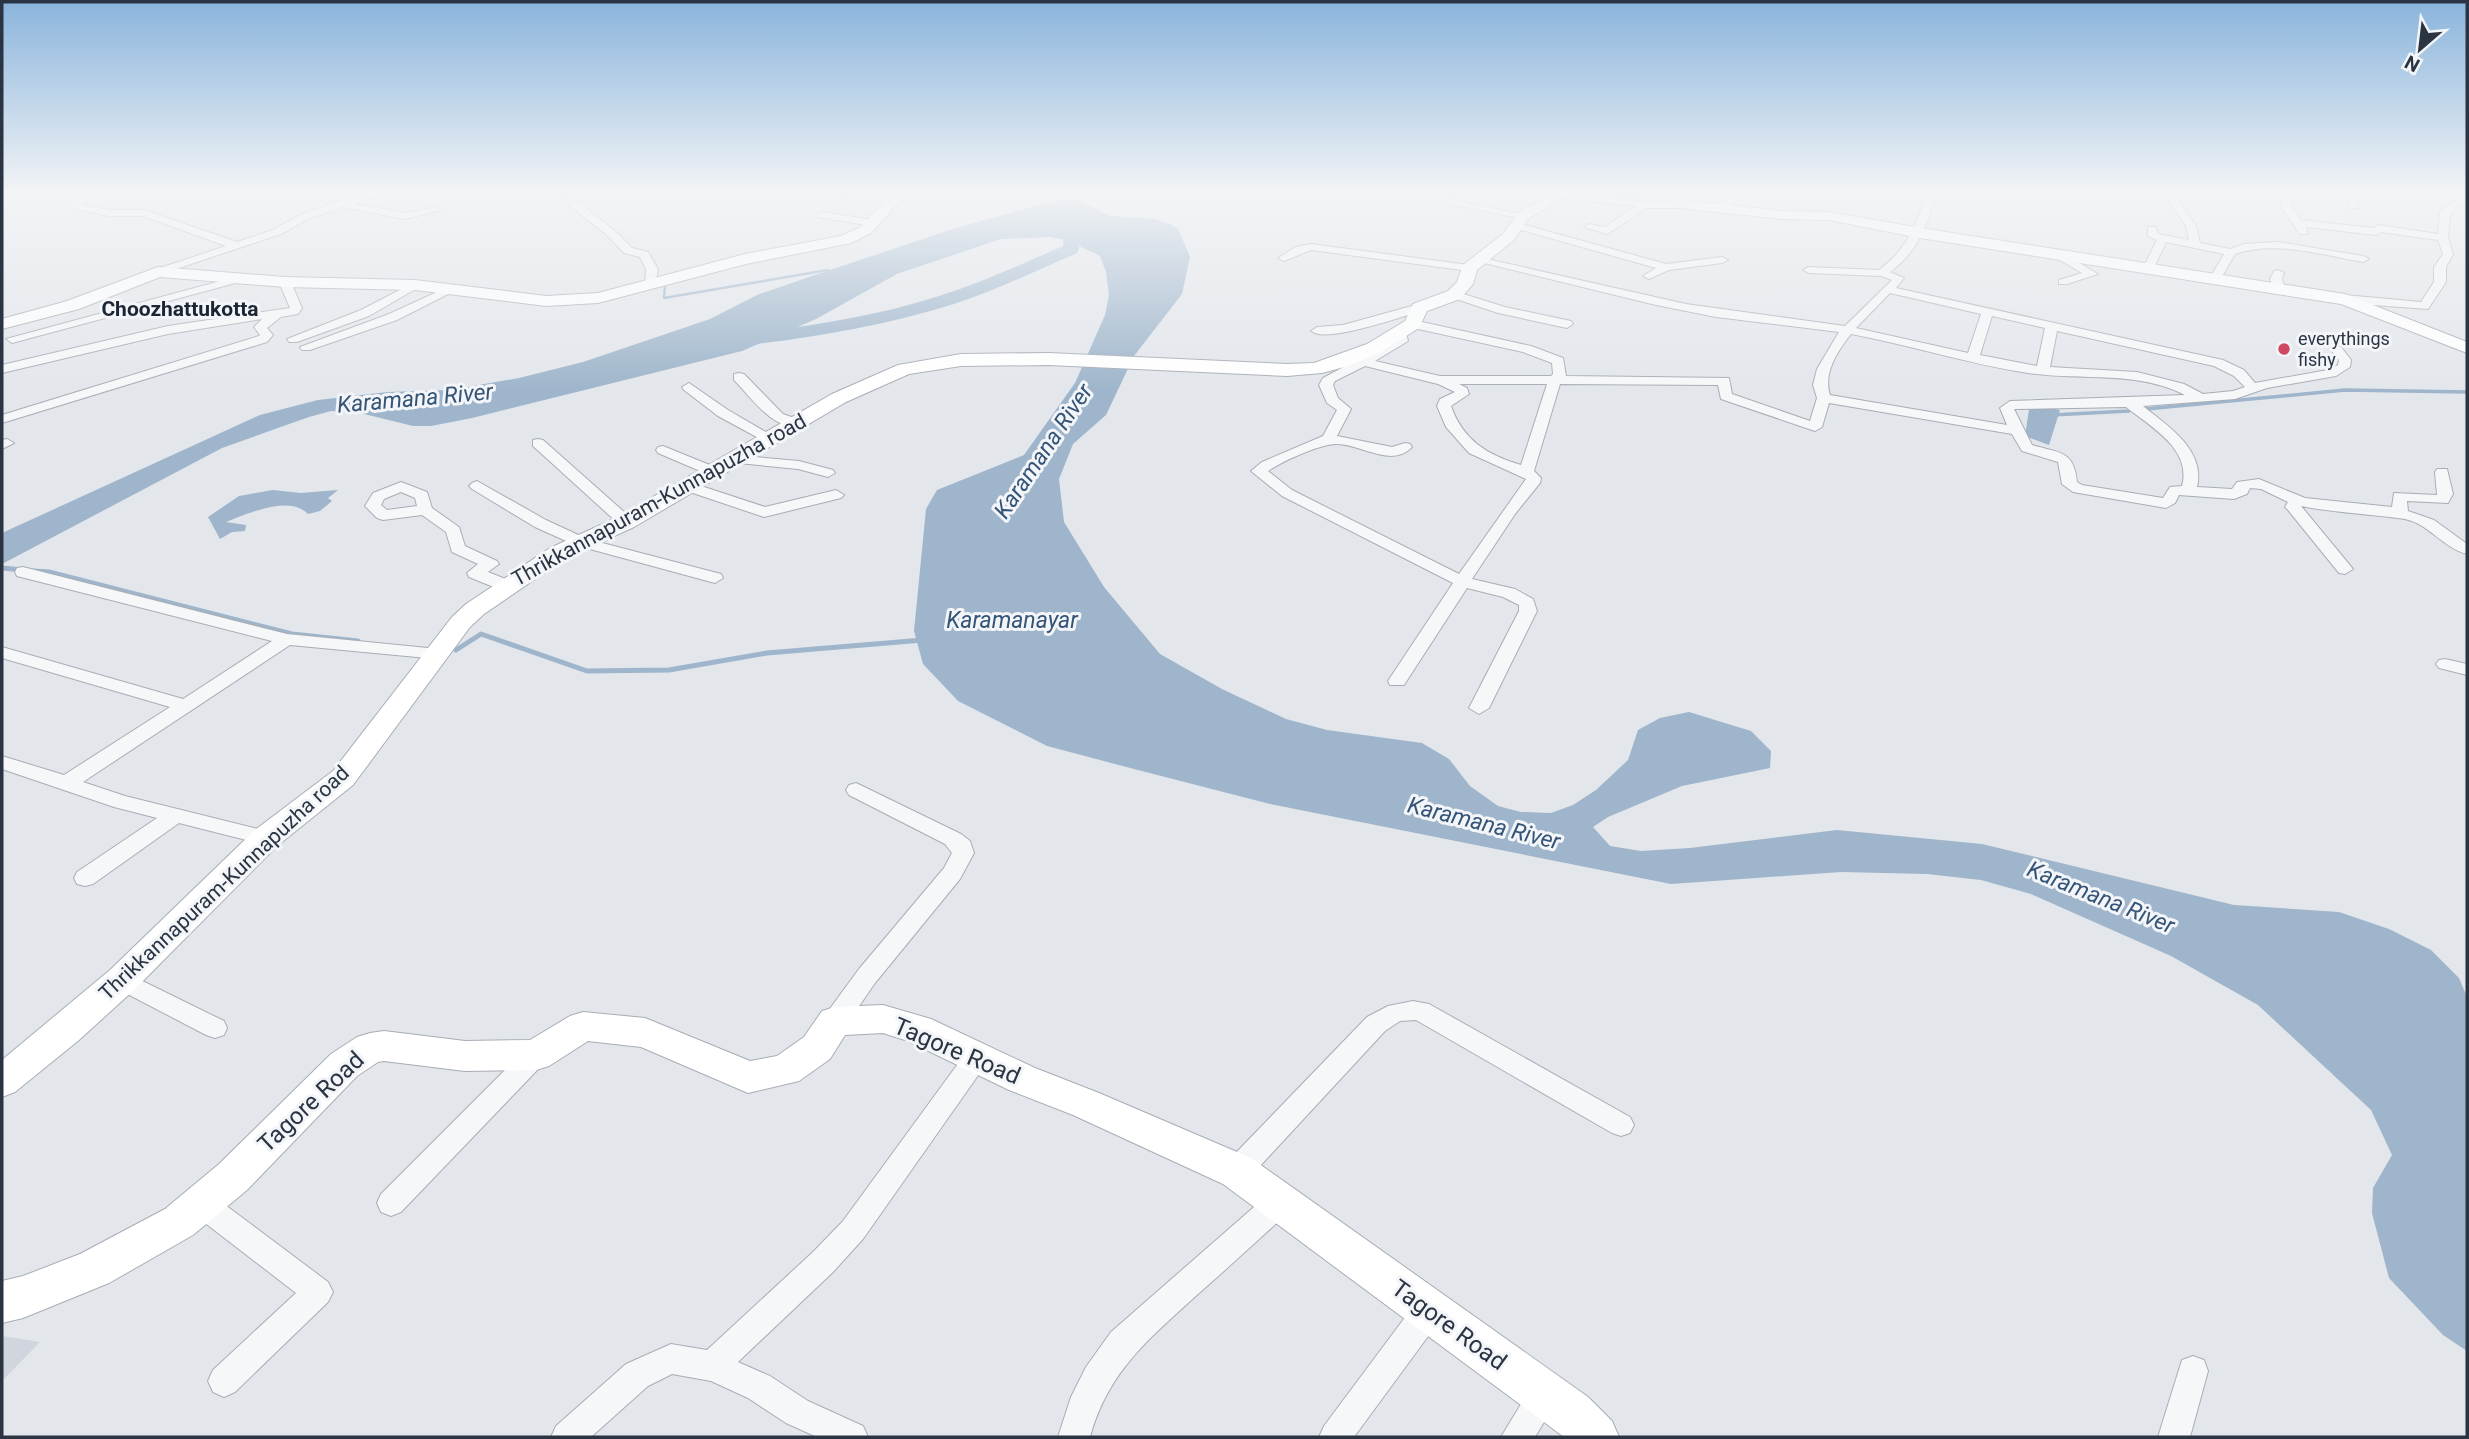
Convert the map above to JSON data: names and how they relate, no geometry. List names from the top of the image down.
{
  "streets": {
    "street": ["Thrikkannapuram-Kunnapuzha road", "Tagore Road"]
  },
  "districts": ["Choozhattukotta"],
  "water": ["Karamana River", "Karamanayar"],
  "places": ["everythings fishy"],
  "north": "bottom left"
}
